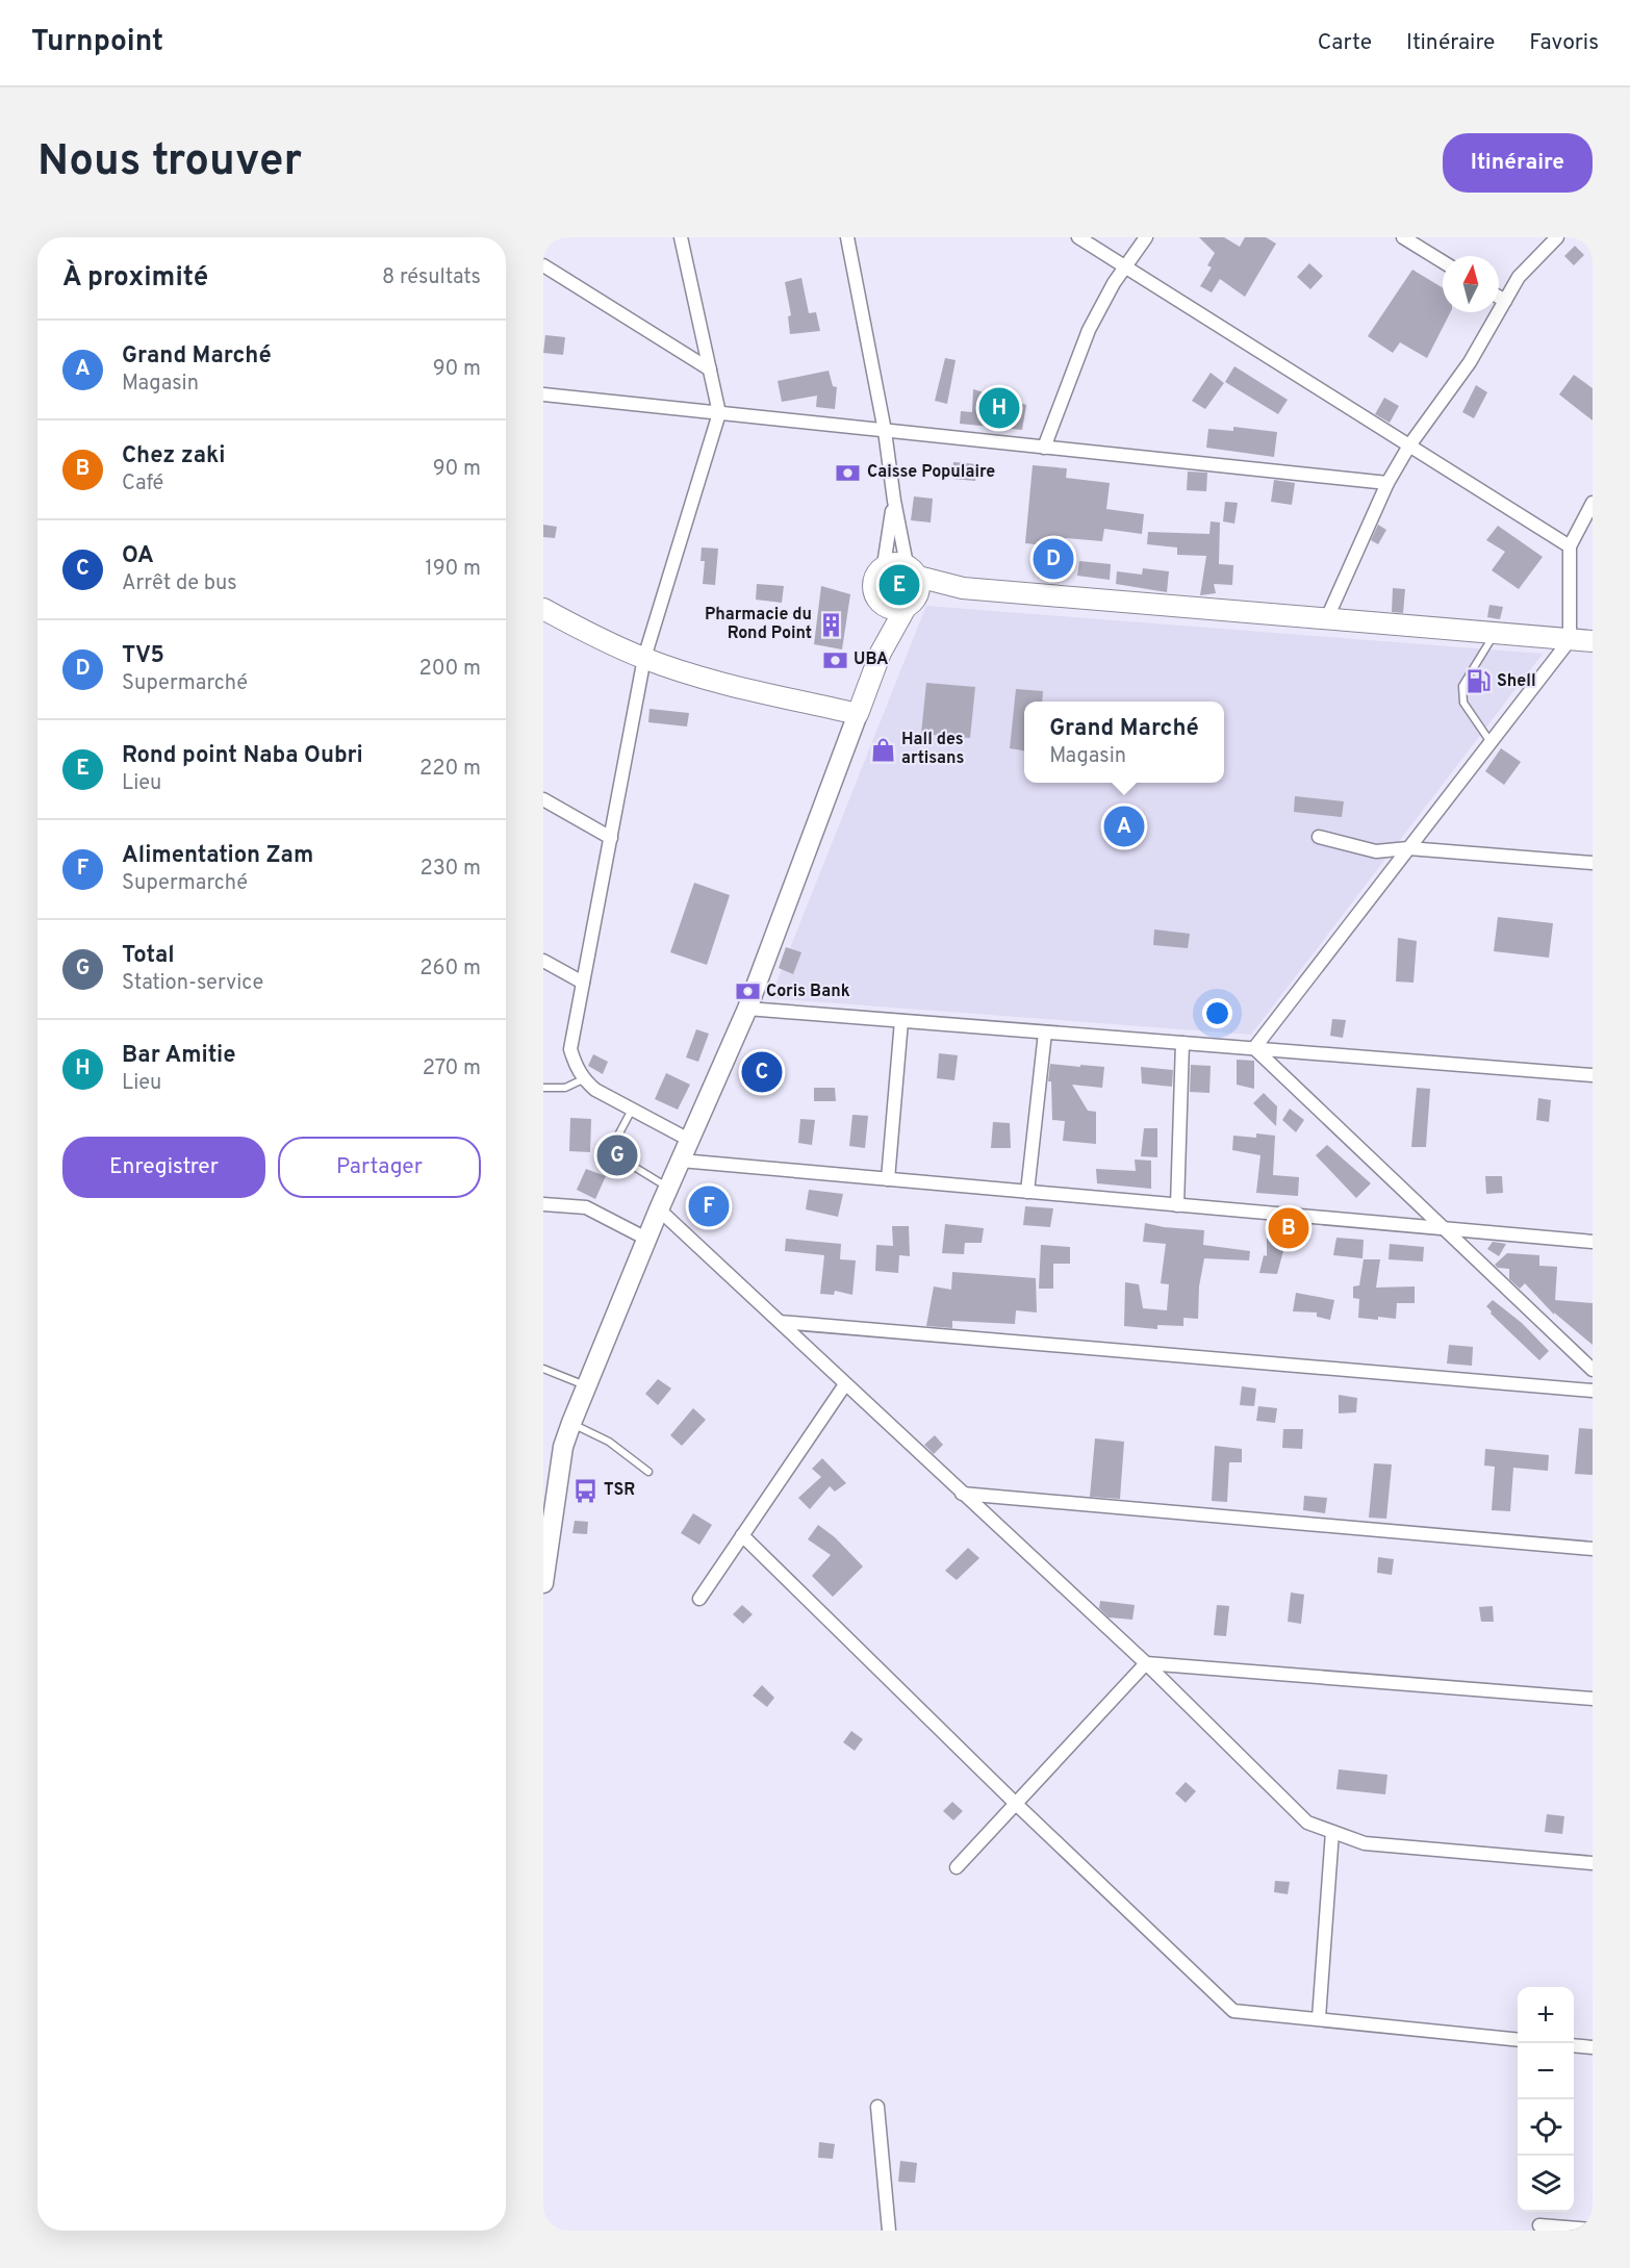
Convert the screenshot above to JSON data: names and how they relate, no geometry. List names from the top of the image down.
{
  "places": {
    "bank": ["Caisse Populaire", "UBA", "Coris Bank"],
    "building": ["Pharmacie du Rond Point"],
    "fuel station": ["Shell"],
    "shop": ["Hall des artisans"],
    "bus stop": ["TSR"]
  },
  "north": "top",
  "page": {
    "header": "Turnpoint",
    "nav": ["Carte", "Itinéraire", "Favoris"],
    "buttons": [
      "Itinéraire",
      ["Enregistrer", "Partager"]
    ],
    "title": "Nous trouver",
    "heading": ["À proximité", "8 résultats"],
    "list": [
      {
        "mark": "A",
        "name": "Grand Marché",
        "note": "Magasin",
        "value": "90 m"
      },
      {
        "mark": "B",
        "name": "Chez zaki",
        "note": "Café",
        "value": "90 m"
      },
      {
        "mark": "C",
        "name": "OA",
        "note": "Arrêt de bus",
        "value": "190 m"
      },
      {
        "mark": "D",
        "name": "TV5",
        "note": "Supermarché",
        "value": "200 m"
      },
      {
        "mark": "E",
        "name": "Rond point Naba Oubri",
        "note": "Lieu",
        "value": "220 m"
      },
      {
        "mark": "F",
        "name": "Alimentation Zam",
        "note": "Supermarché",
        "value": "230 m"
      },
      {
        "mark": "G",
        "name": "Total",
        "note": "Station-service",
        "value": "260 m"
      },
      {
        "mark": "H",
        "name": "Bar Amitie",
        "note": "Lieu",
        "value": "270 m"
      }
    ],
    "pins": [
      "H",
      "D",
      "E",
      "A",
      "C",
      "G",
      "F",
      "B"
    ],
    "popup": ["Grand Marché", "Magasin"],
    "map_buttons": ["+", "−"]
  }
}
